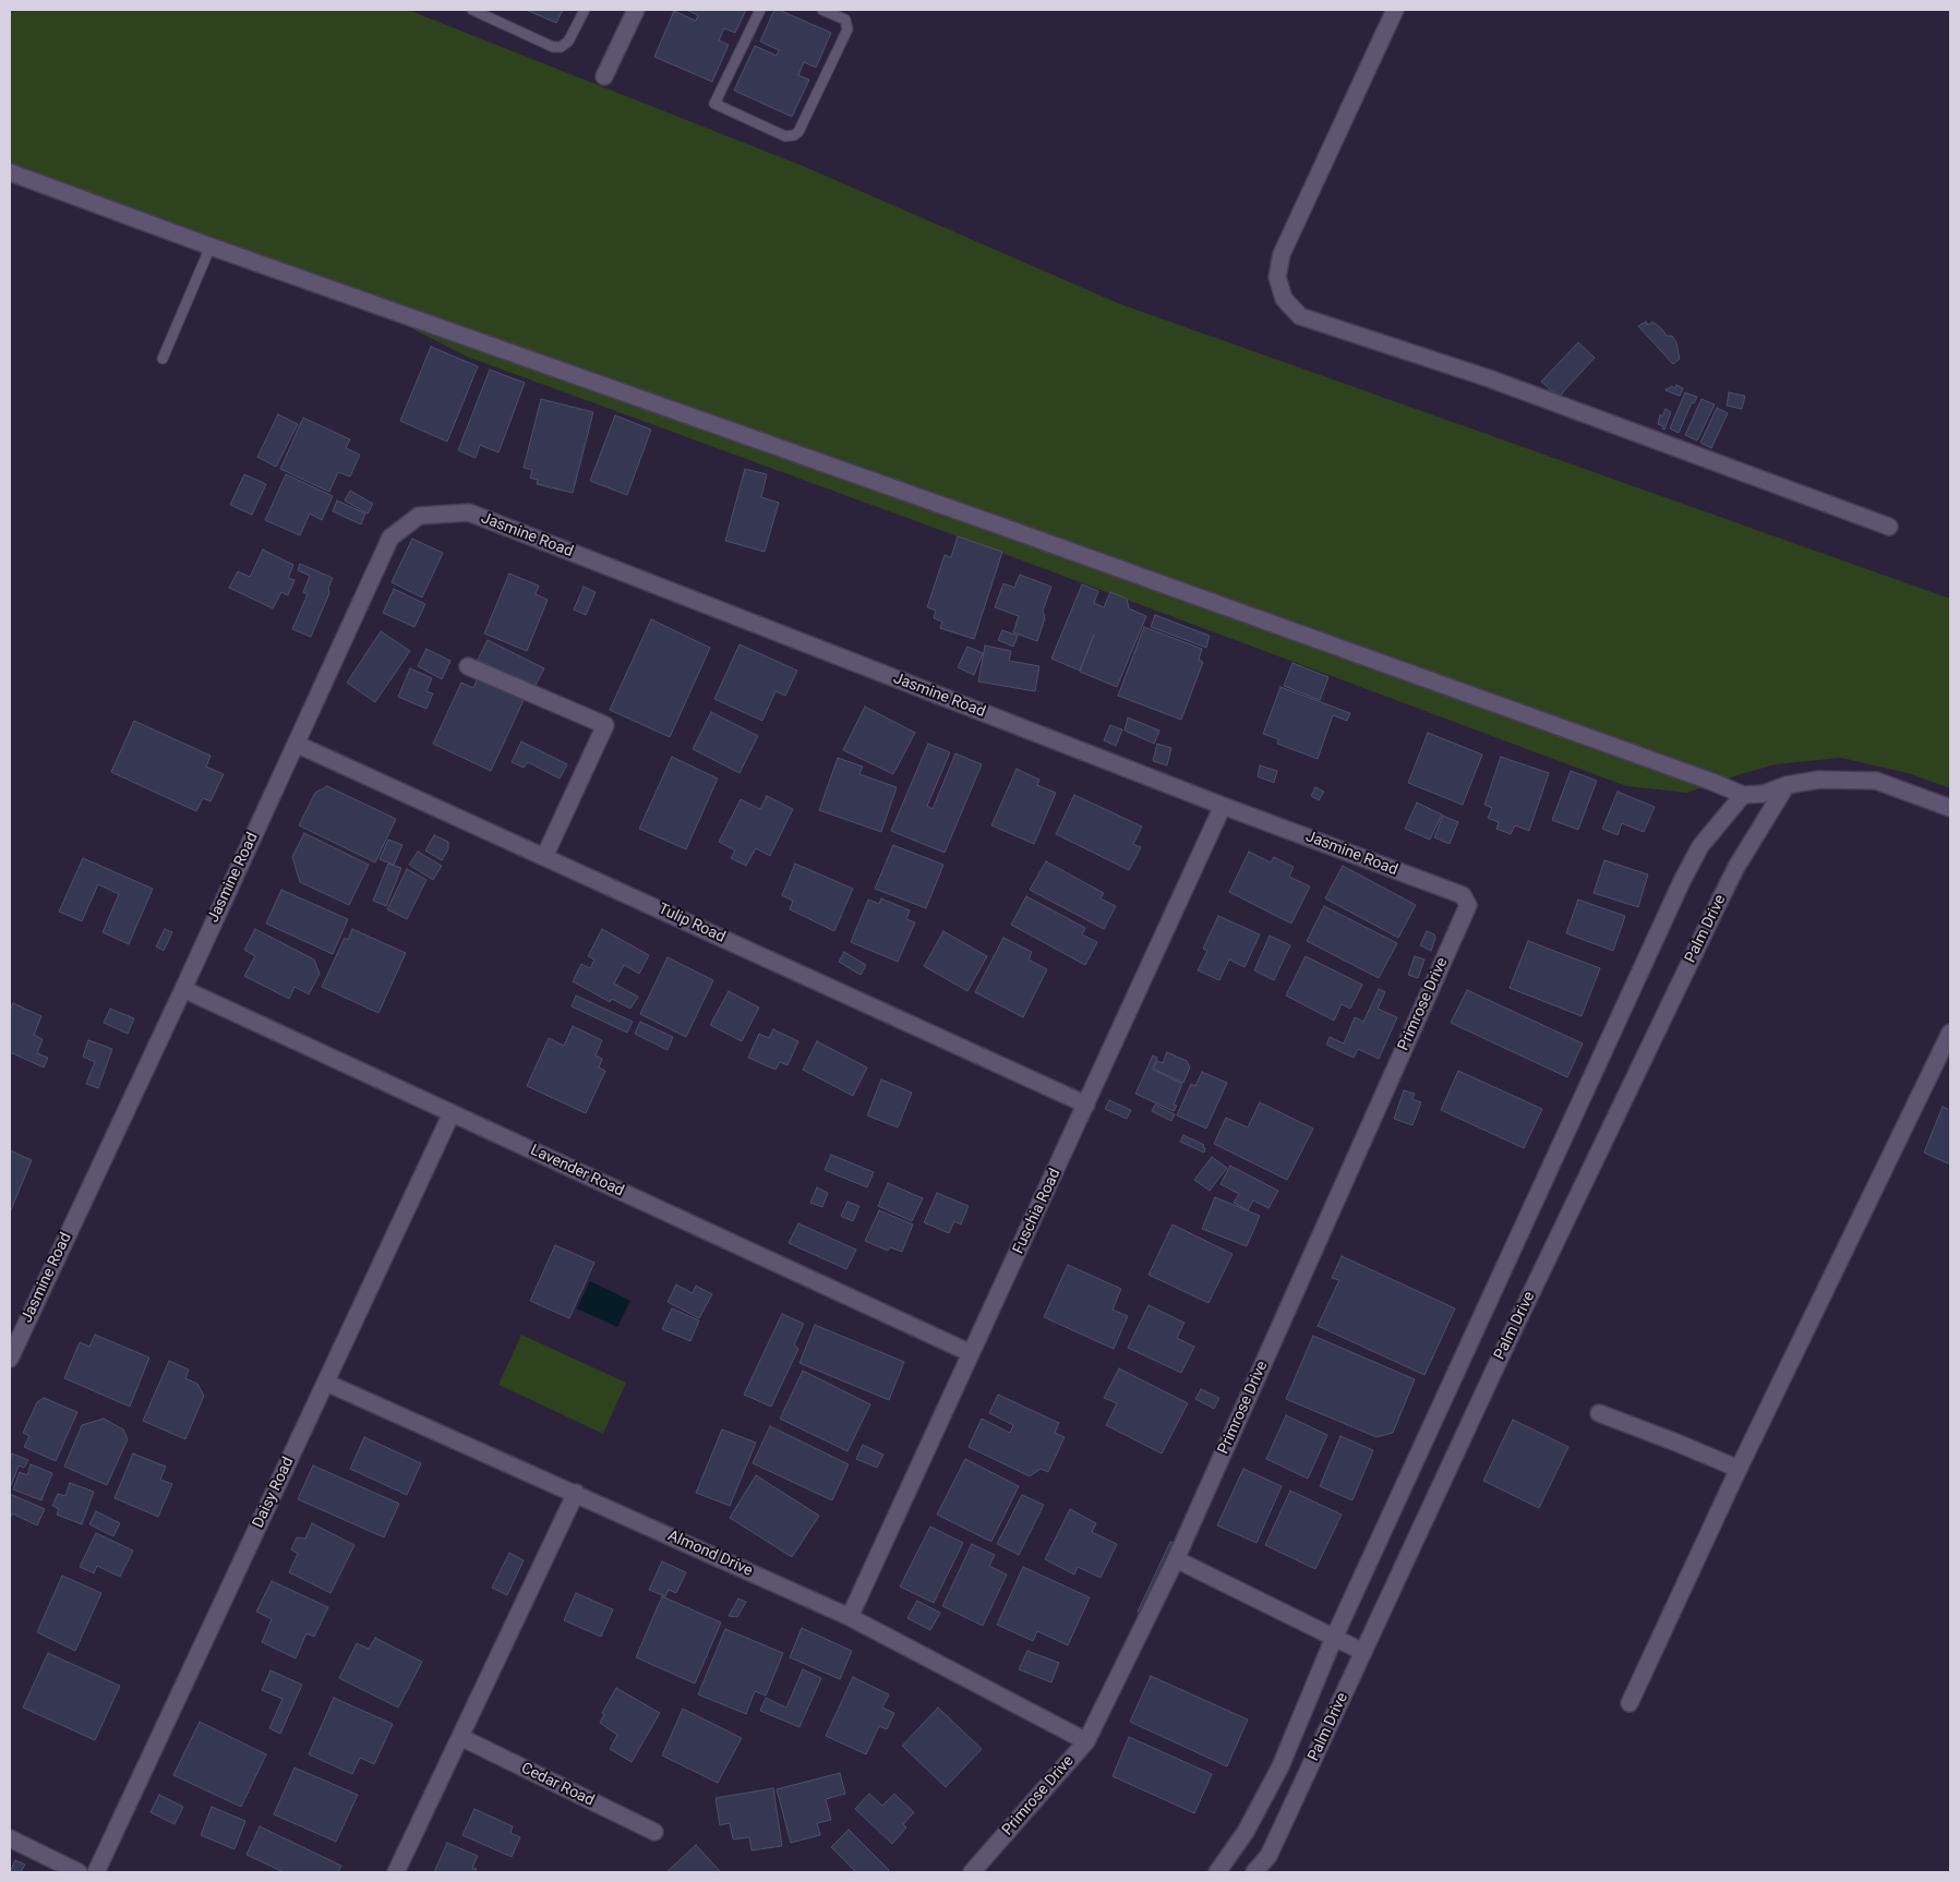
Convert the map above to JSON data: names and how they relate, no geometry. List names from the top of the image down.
{
  "streets": {
    "street": [
      "Jasmine Road",
      "Tulip Road",
      "Palm Drive",
      "Primrose Drive",
      "Lavender Road",
      "Fuschia Road",
      "Daisy Road",
      "Almond Drive",
      "Cedar Road"
    ]
  },
  "crossings": [
    ["Jasmine Road", "Tulip Road"],
    ["Jasmine Road", "Primrose Drive"],
    ["Jasmine Road", "Lavender Road"],
    ["Jasmine Road", "Fuschia Road"],
    ["Tulip Road", "Fuschia Road"],
    ["Primrose Drive", "Almond Drive"],
    ["Lavender Road", "Fuschia Road"],
    ["Lavender Road", "Daisy Road"],
    ["Fuschia Road", "Almond Drive"],
    ["Daisy Road", "Almond Drive"]
  ]
}
